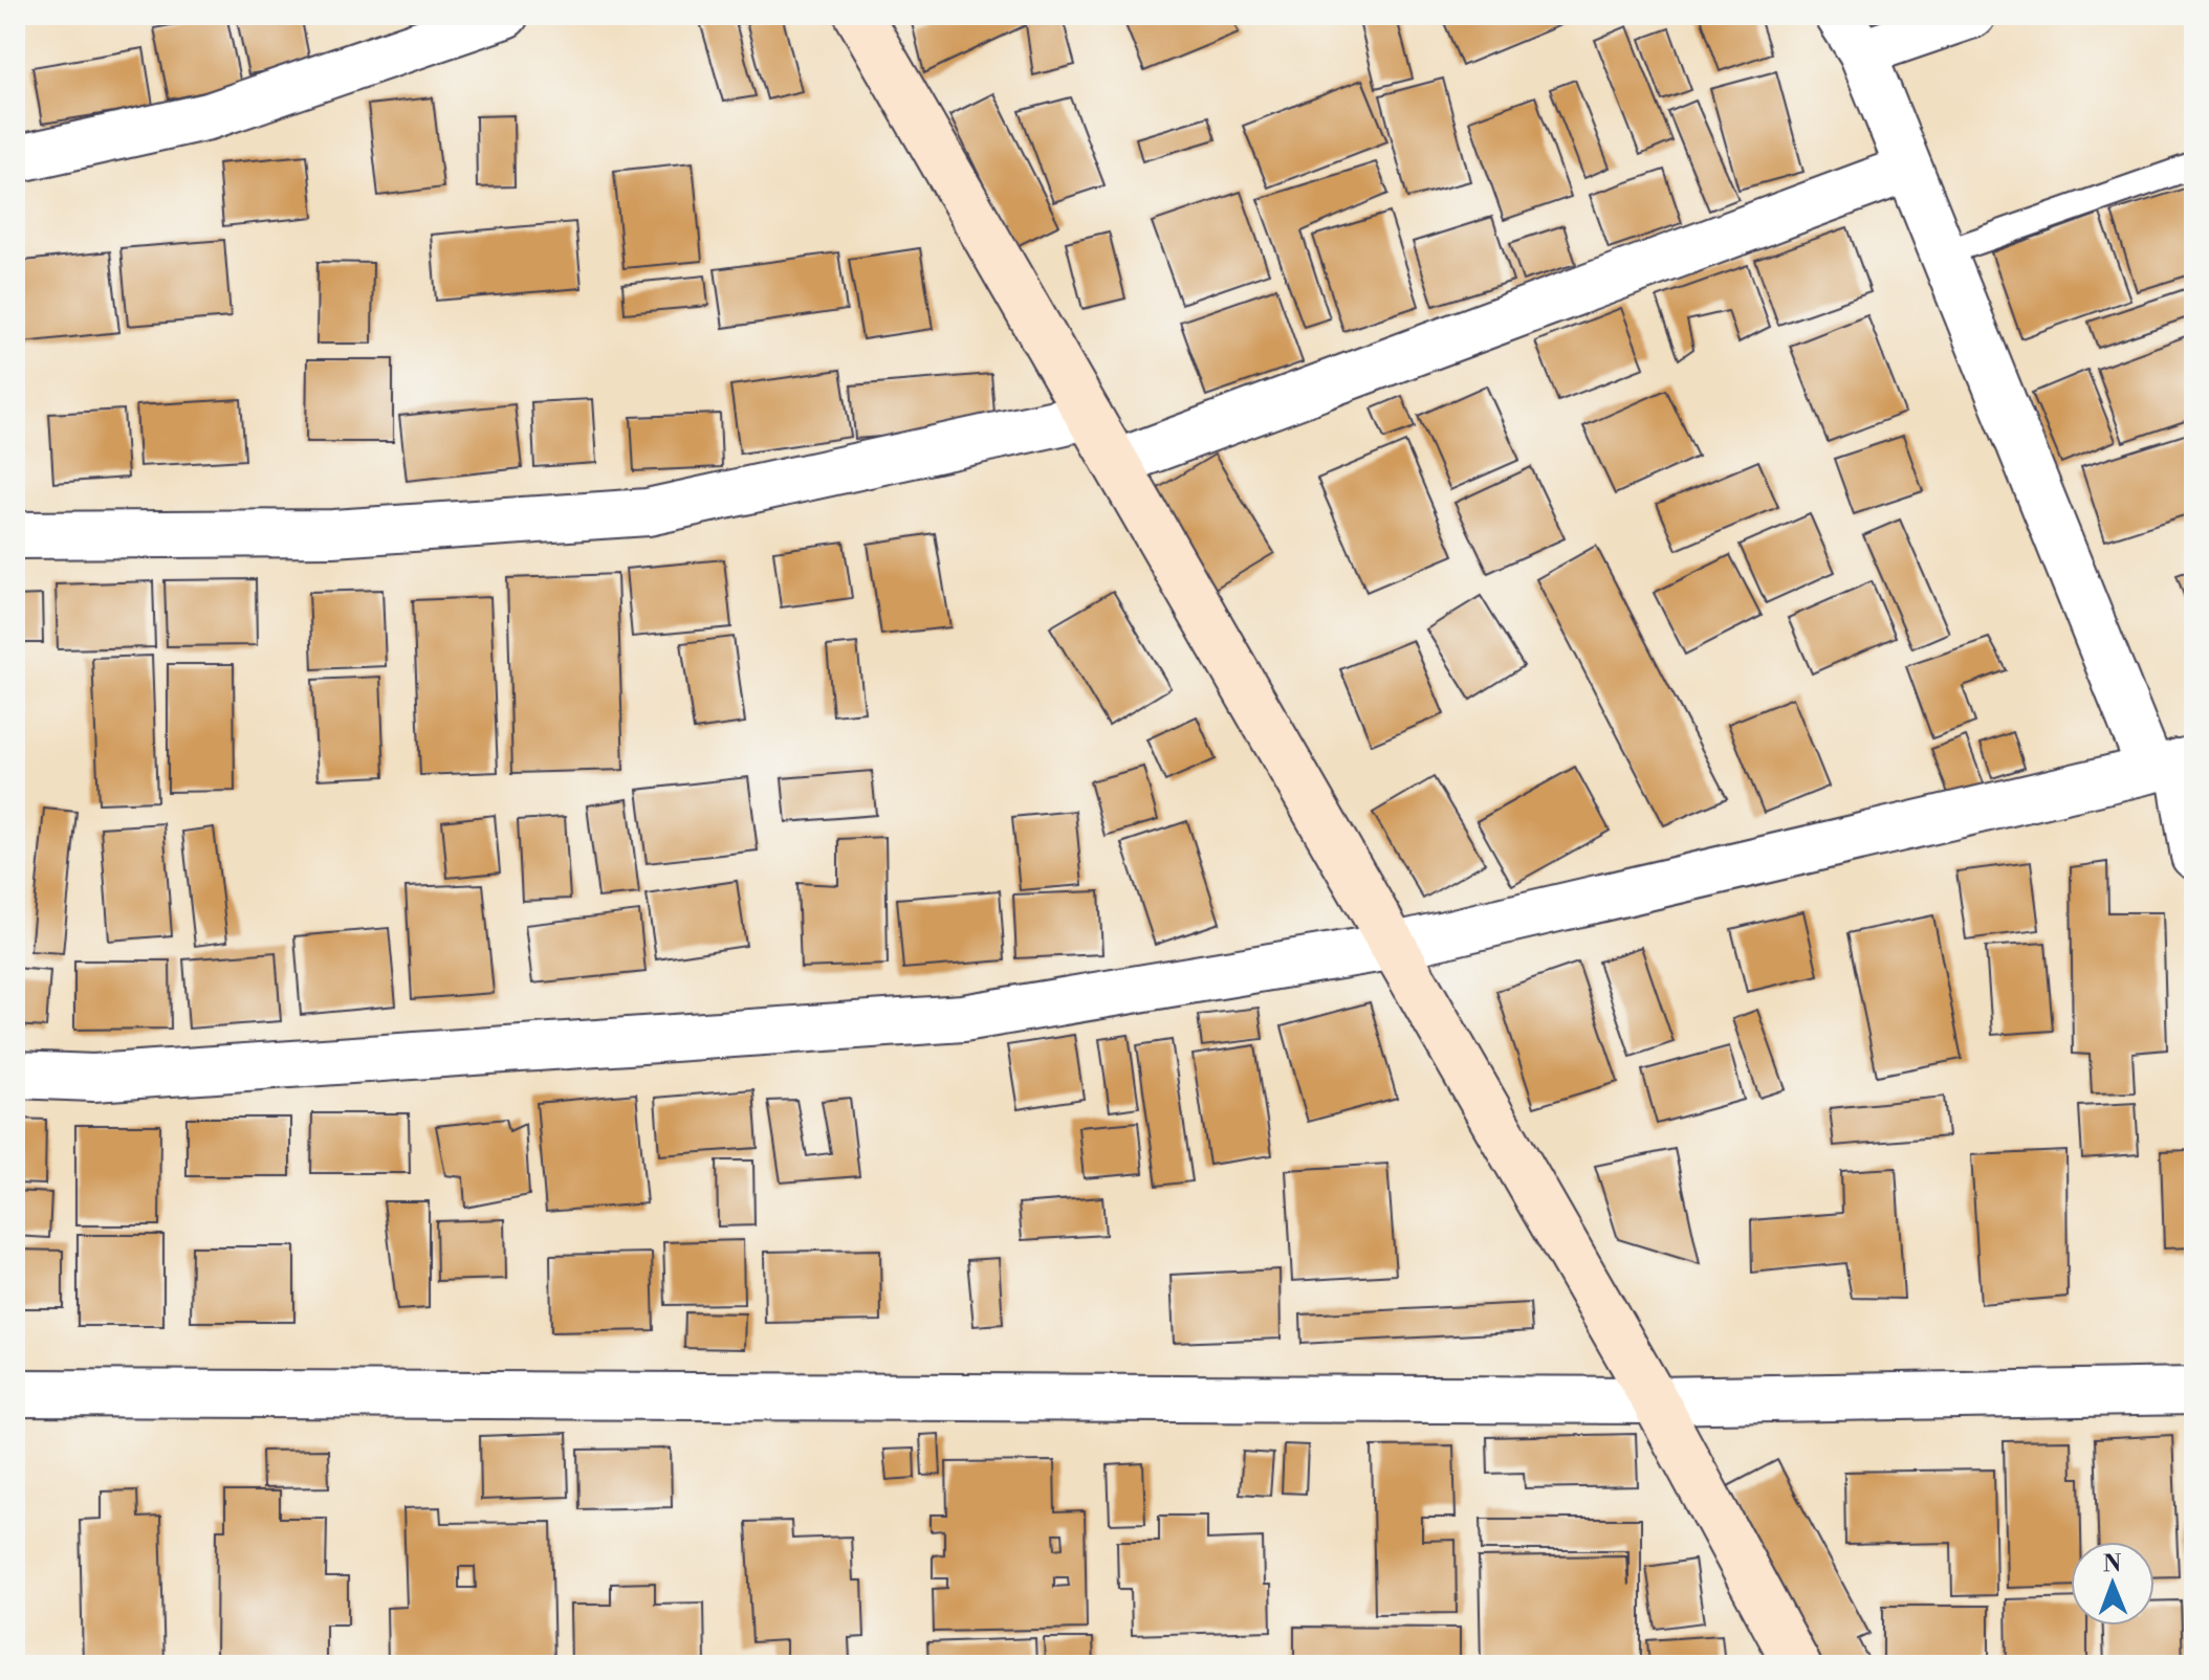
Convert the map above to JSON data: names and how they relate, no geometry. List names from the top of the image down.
{
  "north": "top"
}
